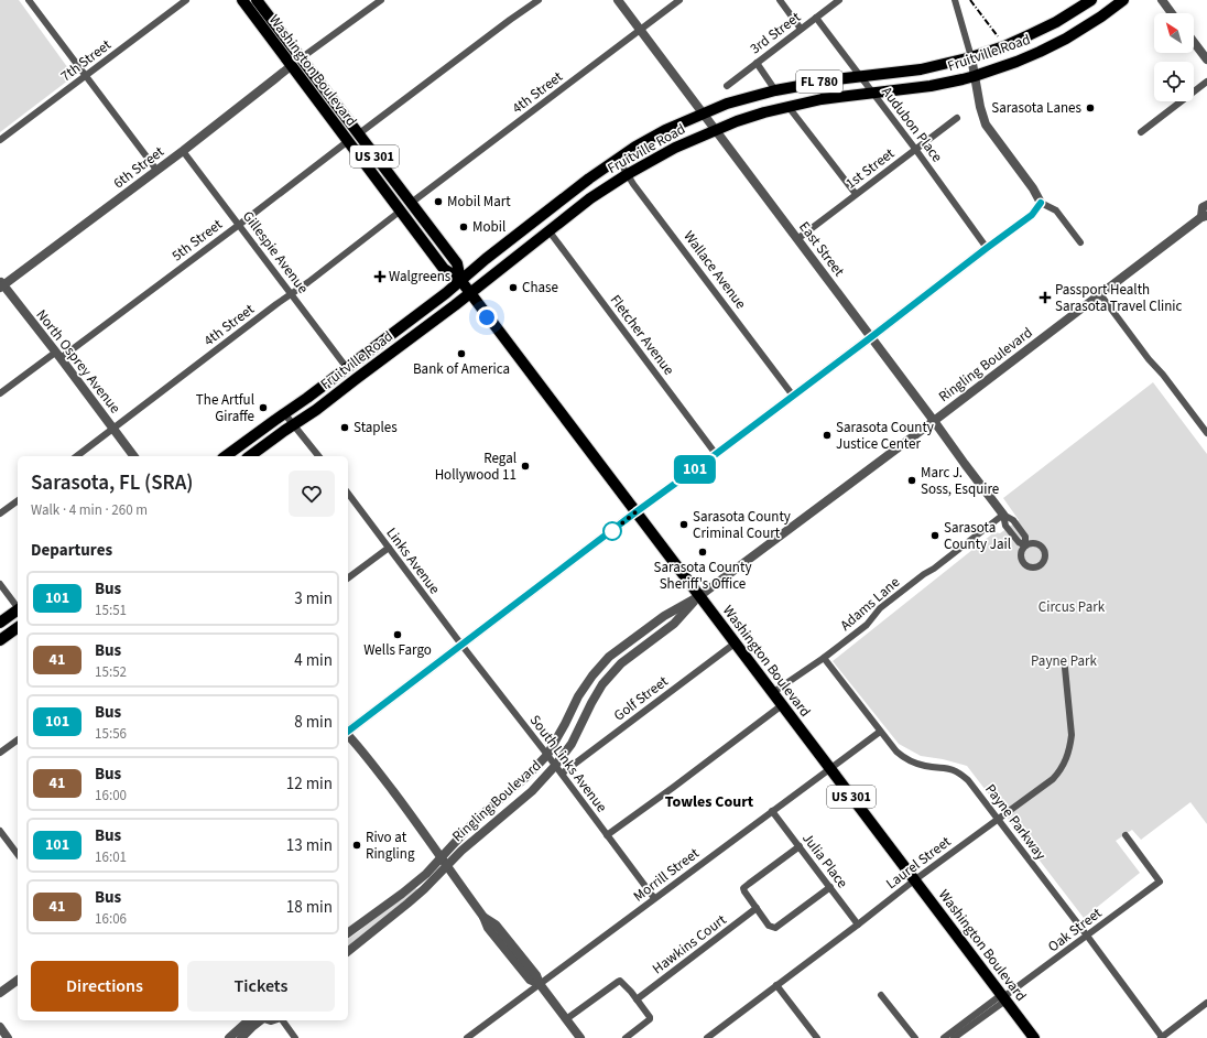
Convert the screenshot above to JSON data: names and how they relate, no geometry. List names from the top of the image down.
{
  "streets": {
    "main road": [
      "Fruitville Road",
      "Washington Boulevard",
      "FL 780",
      "US 301"
    ],
    "street": [
      "3rd Street",
      "7th Street",
      "4th Street",
      "Audubon Place",
      "6th Street",
      "1st Street",
      "5th Street",
      "East Street",
      "Gillespie Avenue",
      "Wallace Avenue",
      "Fletcher Avenue",
      "North Osprey Avenue",
      "Ringling Boulevard",
      "Links Avenue",
      "Adams Lane",
      "Golf Street",
      "South Links Avenue",
      "Payne Parkway",
      "Julia Place",
      "Laurel Street",
      "Morrill Street",
      "Oak Street",
      "Hawkins Court"
    ]
  },
  "crossings": [
    ["3rd Street", "Audubon Place"],
    ["Fruitville Road", "Washington Boulevard"],
    ["Fruitville Road", "Audubon Place"],
    ["Fruitville Road", "East Street"],
    ["Fruitville Road", "Gillespie Avenue"],
    ["Fruitville Road", "Wallace Avenue"],
    ["Fruitville Road", "Fletcher Avenue"],
    ["Washington Boulevard", "4th Street"],
    ["Washington Boulevard", "6th Street"],
    ["Washington Boulevard", "5th Street"],
    ["Washington Boulevard", "Ringling Boulevard"],
    ["Washington Boulevard", "Adams Lane"],
    ["Washington Boulevard", "Golf Street"],
    ["Washington Boulevard", "Laurel Street"],
    ["Washington Boulevard", "Morrill Street"],
    ["Washington Boulevard", "Oak Street"],
    ["4th Street", "East Street"],
    ["4th Street", "Gillespie Avenue"],
    ["4th Street", "North Osprey Avenue"],
    ["Audubon Place", "1st Street"],
    ["6th Street", "Gillespie Avenue"],
    ["6th Street", "North Osprey Avenue"],
    ["1st Street", "East Street"],
    ["5th Street", "Gillespie Avenue"],
    ["5th Street", "North Osprey Avenue"],
    ["East Street", "Ringling Boulevard"],
    ["East Street", "Adams Lane"],
    ["Ringling Boulevard", "South Links Avenue"],
    ["Links Avenue", "South Links Avenue"],
    ["Adams Lane", "Payne Parkway"],
    ["Golf Street", "South Links Avenue"],
    ["South Links Avenue", "Morrill Street"],
    ["Payne Parkway", "Laurel Street"],
    ["Payne Parkway", "Morrill Street"],
    ["Payne Parkway", "Oak Street"],
    ["Julia Place", "Laurel Street"],
    ["Julia Place", "Morrill Street"]
  ],
  "districts": ["Towles Court"],
  "parks": ["Circus Park", "Payne Park"],
  "places": {
    "other": [
      "Sarasota Lanes",
      "Mobil Mart",
      "Mobil",
      "Chase",
      "Bank of America",
      "The Artful Giraffe",
      "Staples",
      "Sarasota County Justice Center",
      "Regal Hollywood 11",
      "Marc J. Soss, Esquire",
      "Sarasota County Criminal Court",
      "Sarasota County Jail",
      "Sarasota County Sheriff's Office",
      "Wells Fargo",
      "Rivo at Ringling"
    ],
    "health": ["Walgreens", "Passport Health Sarasota Travel Clinic"]
  },
  "lines": ["bus line 101"],
  "north": "top left",
  "page": {
    "on_map": "101",
    "heading": [
      ["Sarasota, FL (SRA)", "Walk · 4 min · 260 m"],
      "Departures"
    ],
    "list": [
      {
        "mark": "101",
        "name": "Bus",
        "note": "15:51",
        "value": "3 min"
      },
      {
        "mark": "41",
        "name": "Bus",
        "note": "15:52",
        "value": "4 min"
      },
      {
        "mark": "101",
        "name": "Bus",
        "note": "15:56",
        "value": "8 min"
      },
      {
        "mark": "41",
        "name": "Bus",
        "note": "16:00",
        "value": "12 min"
      },
      {
        "mark": "101",
        "name": "Bus",
        "note": "16:01",
        "value": "13 min"
      },
      {
        "mark": "41",
        "name": "Bus",
        "note": "16:06",
        "value": "18 min"
      }
    ],
    "buttons": ["Directions", "Tickets"]
  }
}
